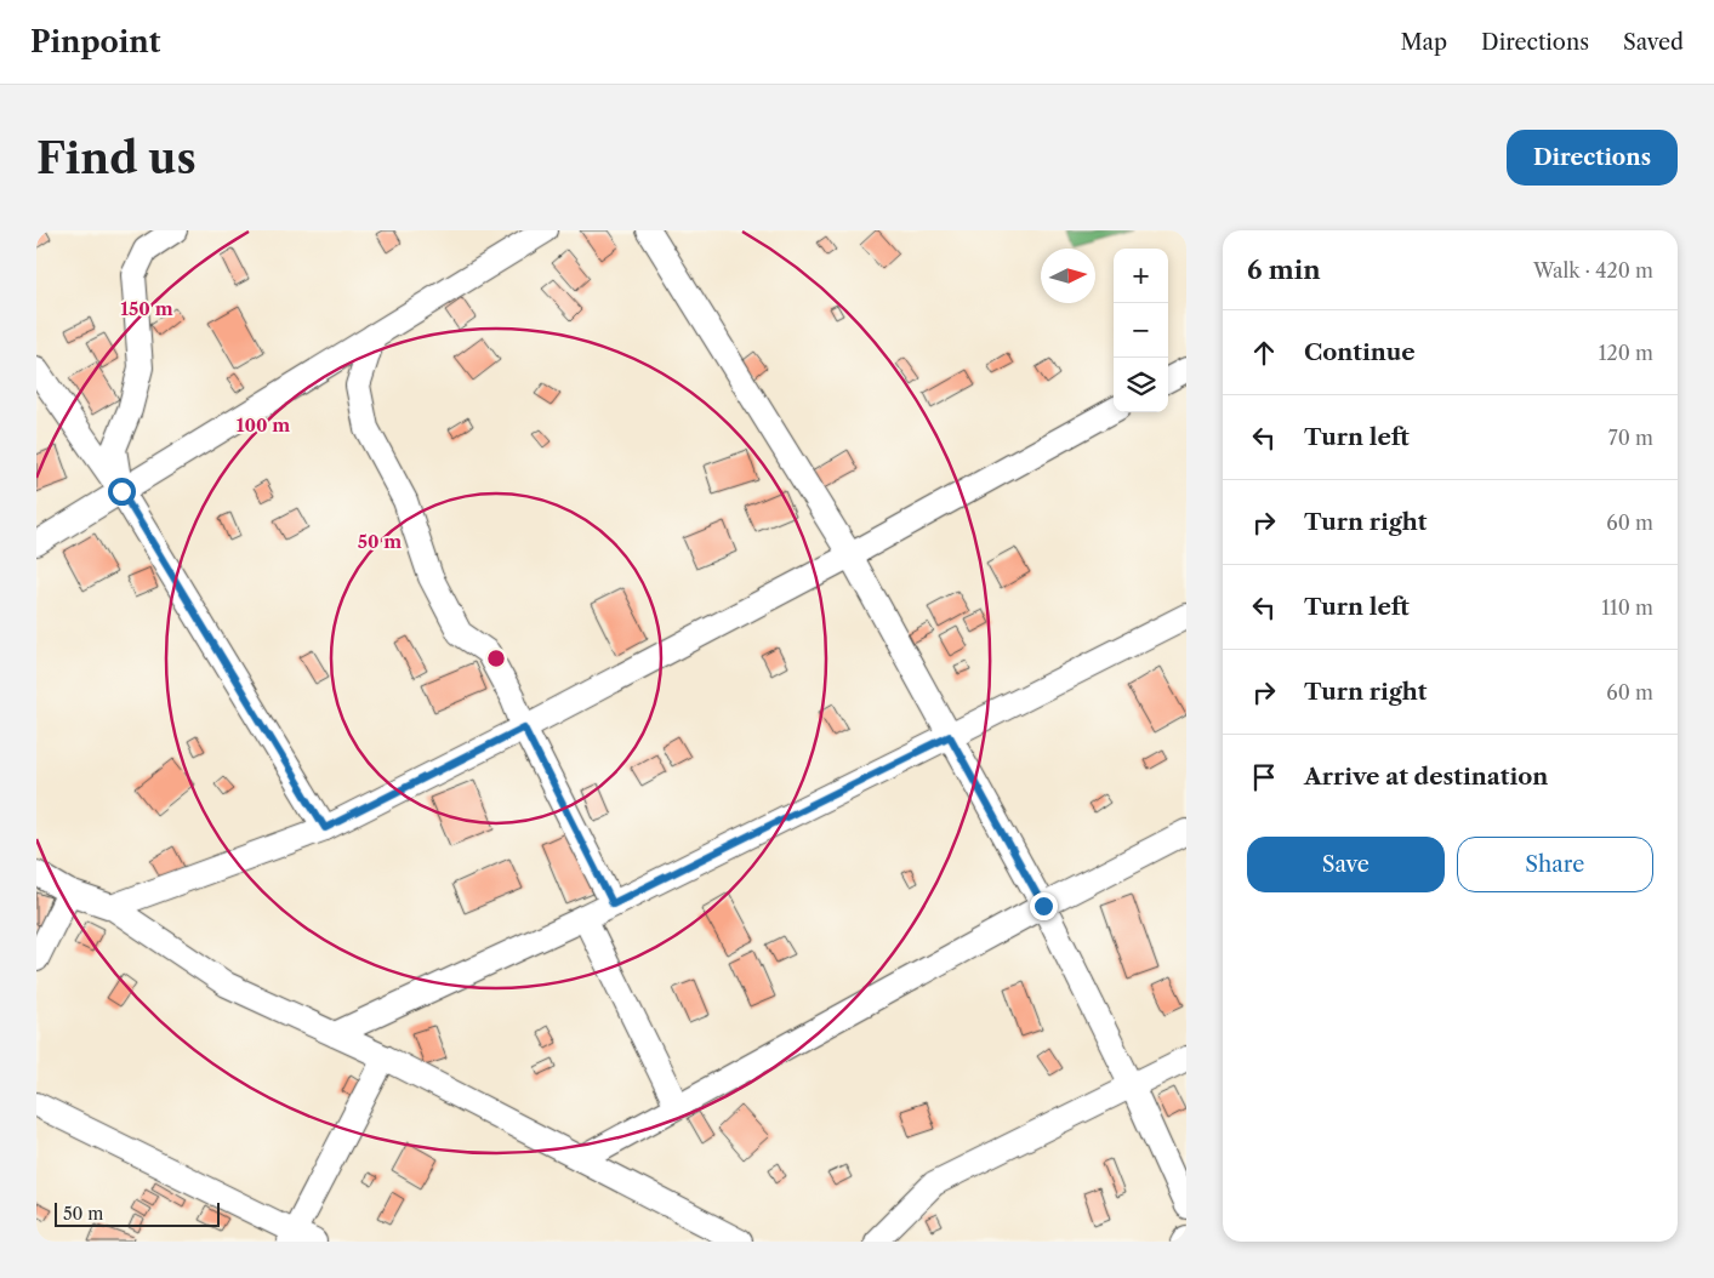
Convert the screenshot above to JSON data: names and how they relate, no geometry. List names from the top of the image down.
{
  "scale_bar": "50 m",
  "north": "right",
  "page": {
    "header": "Pinpoint",
    "nav": ["Map", "Directions", "Saved"],
    "buttons": [
      "Directions",
      ["Save", "Share"]
    ],
    "title": "Find us",
    "heading": ["6 min", "Walk · 420 m"],
    "map_buttons": ["+", "−"],
    "list": [
      ["Continue", "120 m"],
      ["Turn left", "70 m"],
      ["Turn right", "60 m"],
      ["Turn left", "110 m"],
      ["Turn right", "60 m"],
      "Arrive at destination"
    ],
    "scale": "50 m"
  },
  "rings": ["150 m", "100 m", "50 m"]
}
